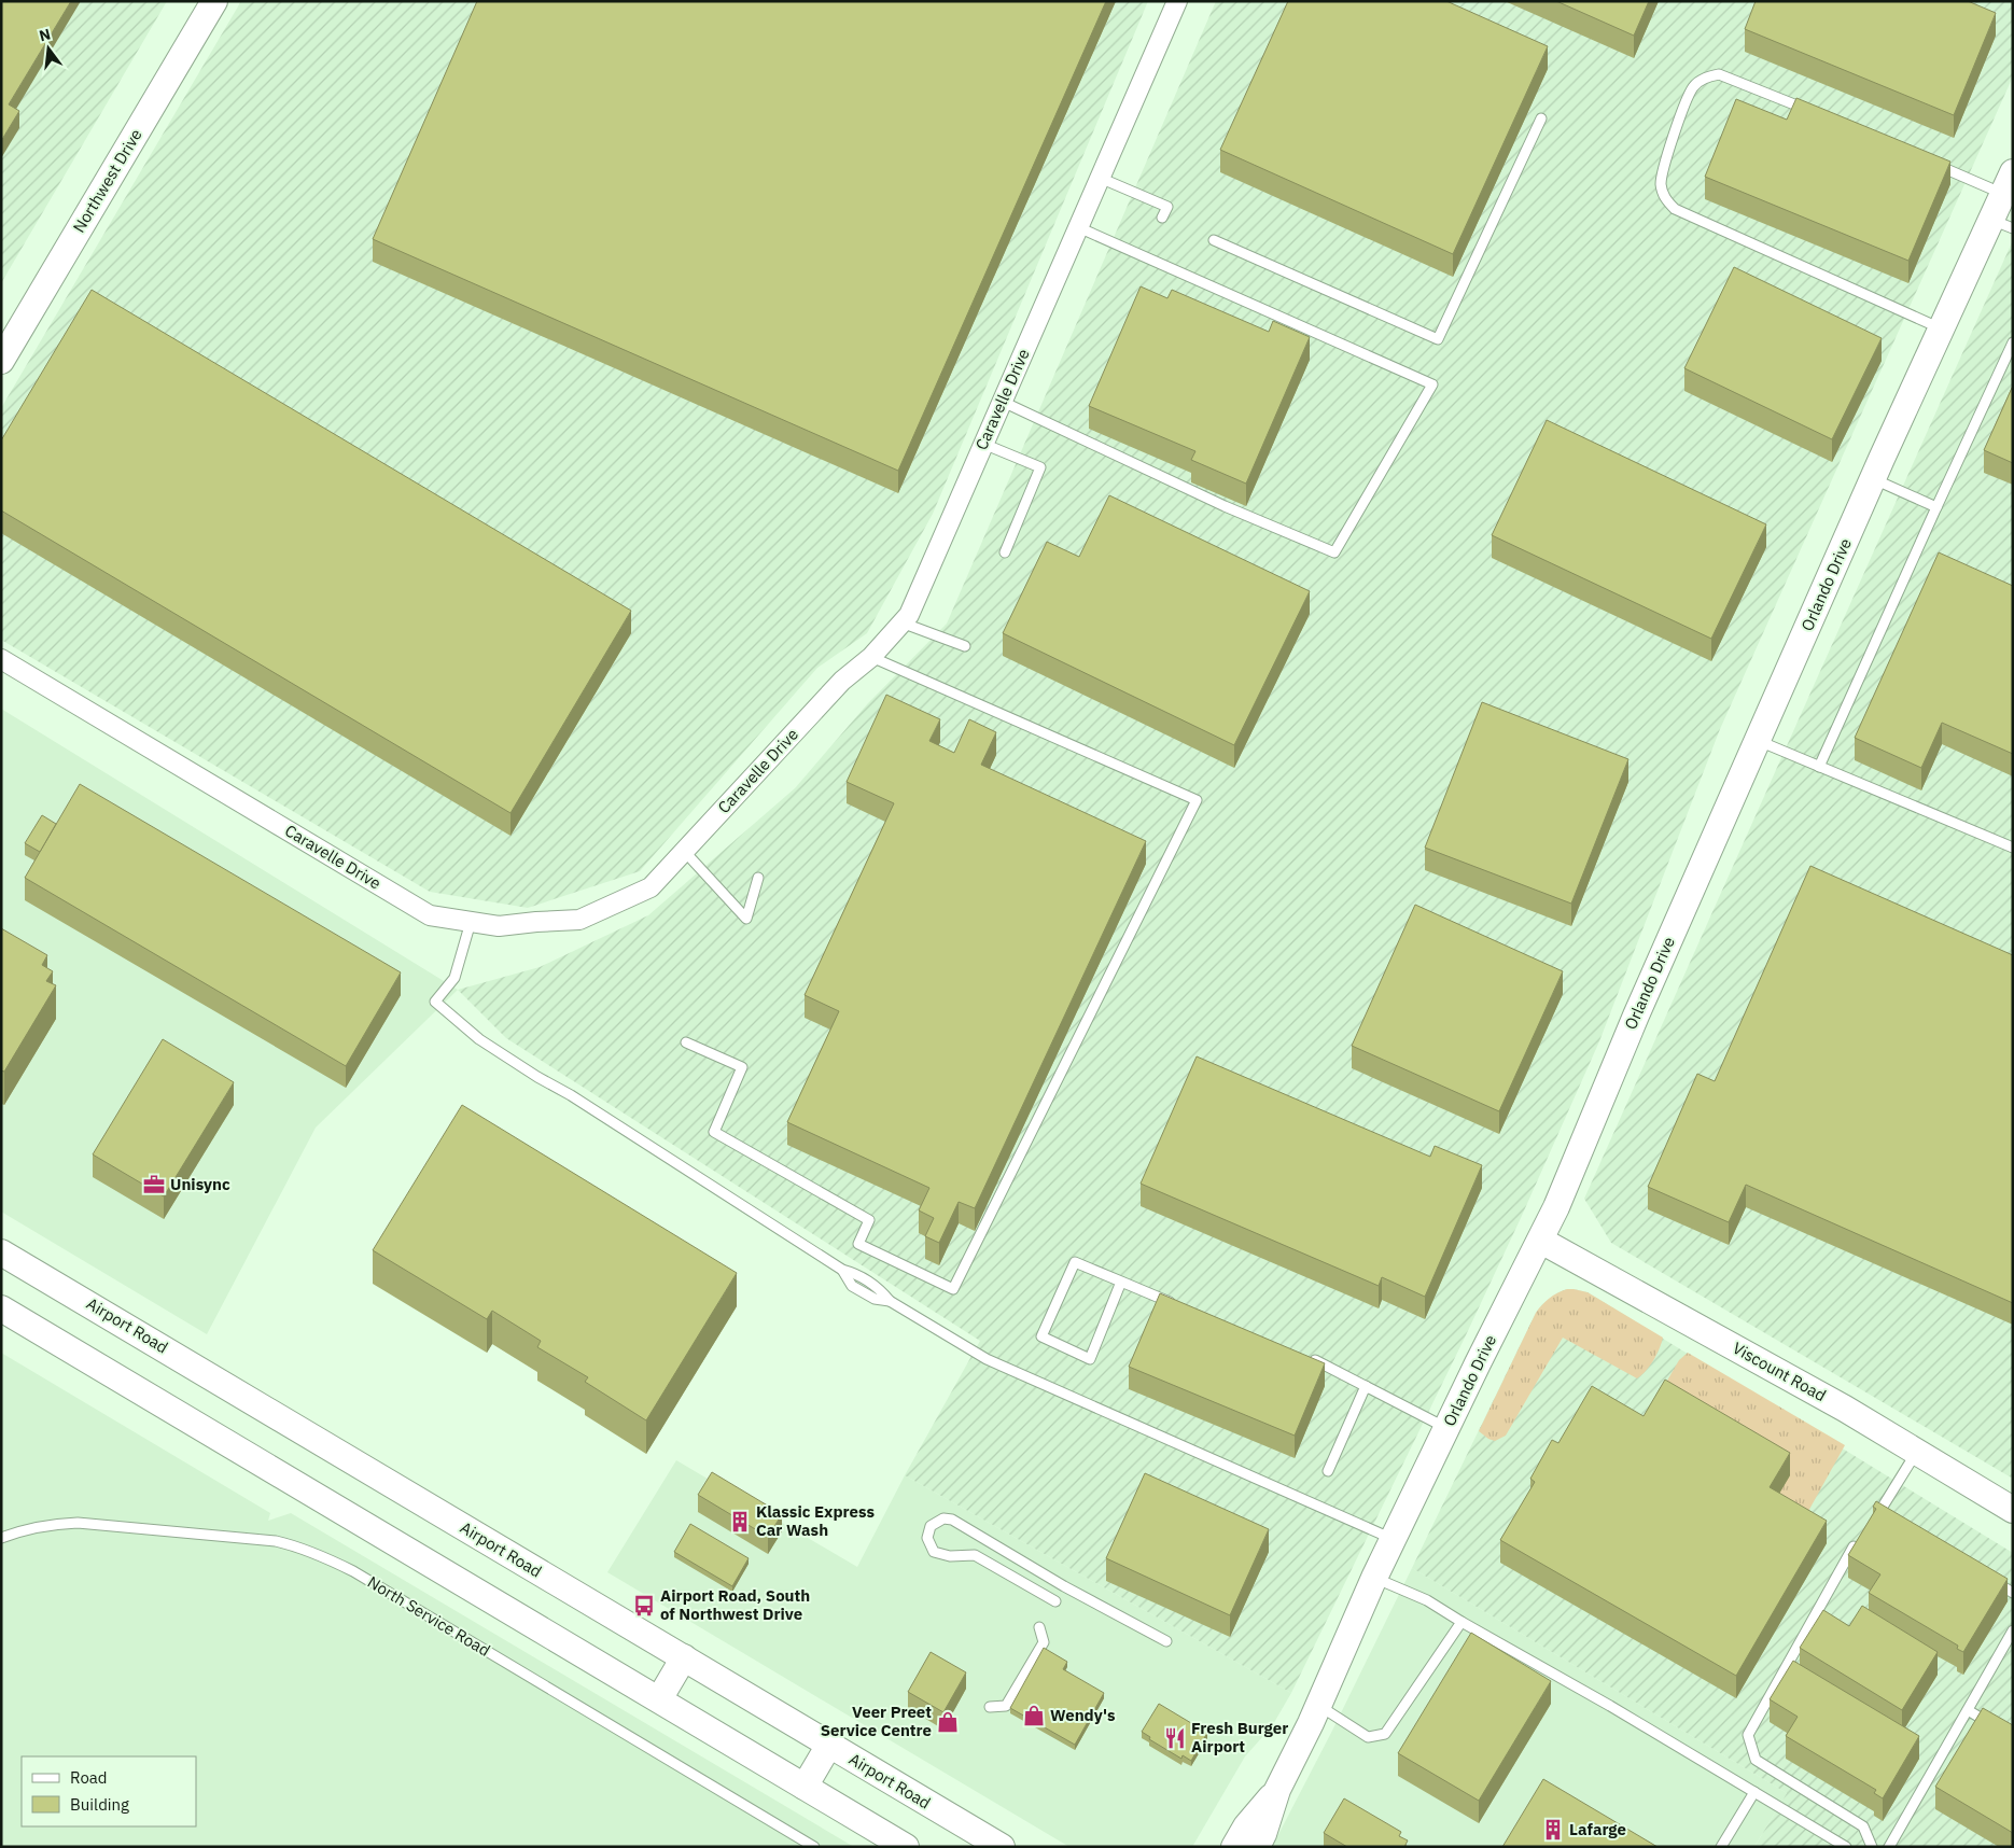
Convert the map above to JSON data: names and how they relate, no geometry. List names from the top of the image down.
{
  "streets": {
    "street": [
      "Northwest Drive",
      "Caravelle Drive",
      "Orlando Drive",
      "Airport Road",
      "Viscount Road"
    ],
    "lane": ["North Service Road"]
  },
  "crossings": [
    ["Orlando Drive", "Viscount Road"]
  ],
  "places": {
    "office": ["Unisync"],
    "building": ["Klassic Express Car Wash", "Lafarge"],
    "bus stop": ["Airport Road, South of Northwest Drive"],
    "shop": ["Wendy's", "Veer Preet Service Centre"],
    "restaurant": ["Fresh Burger Airport"]
  },
  "legend": ["Road", "Building"],
  "north": "top"
}
